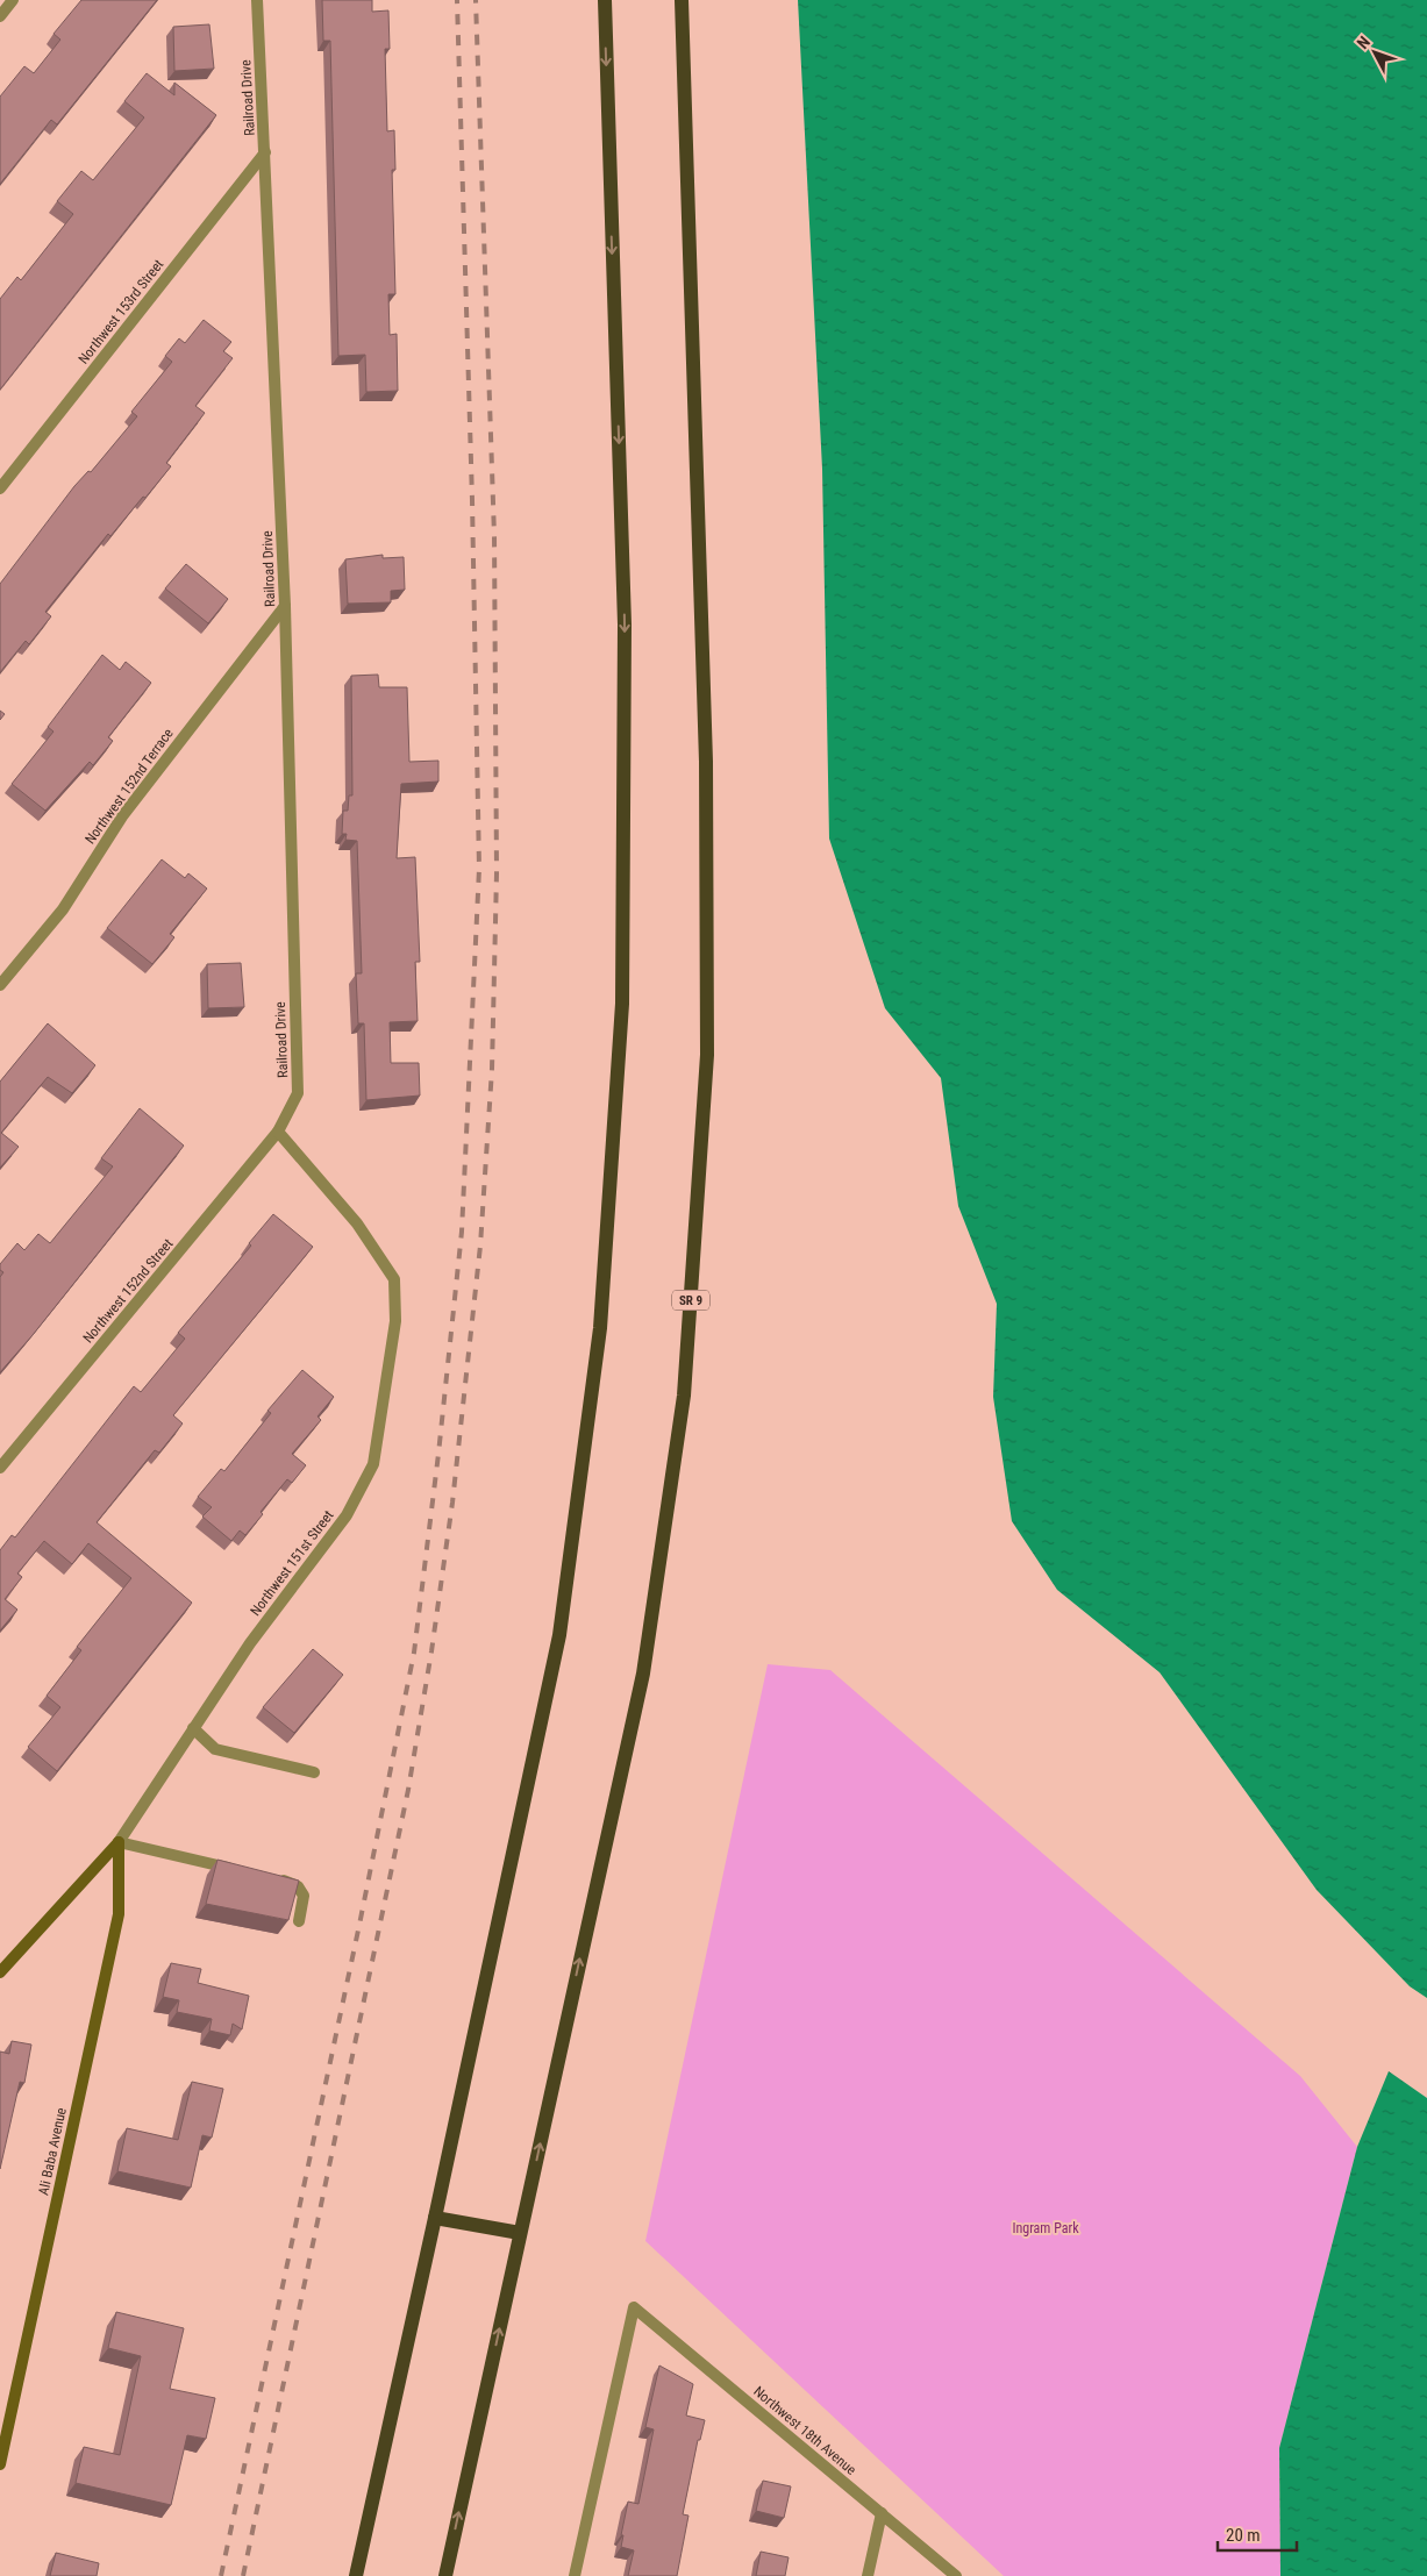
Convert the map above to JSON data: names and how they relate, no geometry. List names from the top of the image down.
{
  "streets": {
    "main road": ["SR 9"],
    "street": [
      "Railroad Drive",
      "Northwest 153rd Street",
      "Northwest 152nd Terrace",
      "Northwest 152nd Street",
      "Northwest 151st Street",
      "Ali Baba Avenue",
      "Northwest 18th Avenue"
    ]
  },
  "crossings": [
    ["Railroad Drive", "Northwest 153rd Street"],
    ["Railroad Drive", "Northwest 152nd Terrace"],
    ["Railroad Drive", "Northwest 152nd Street"],
    ["Railroad Drive", "Northwest 151st Street"],
    ["Northwest 152nd Street", "Northwest 151st Street"],
    ["Northwest 151st Street", "Ali Baba Avenue"]
  ],
  "parks": ["Ingram Park"],
  "scale_bar": "20 m",
  "north": "top left"
}
